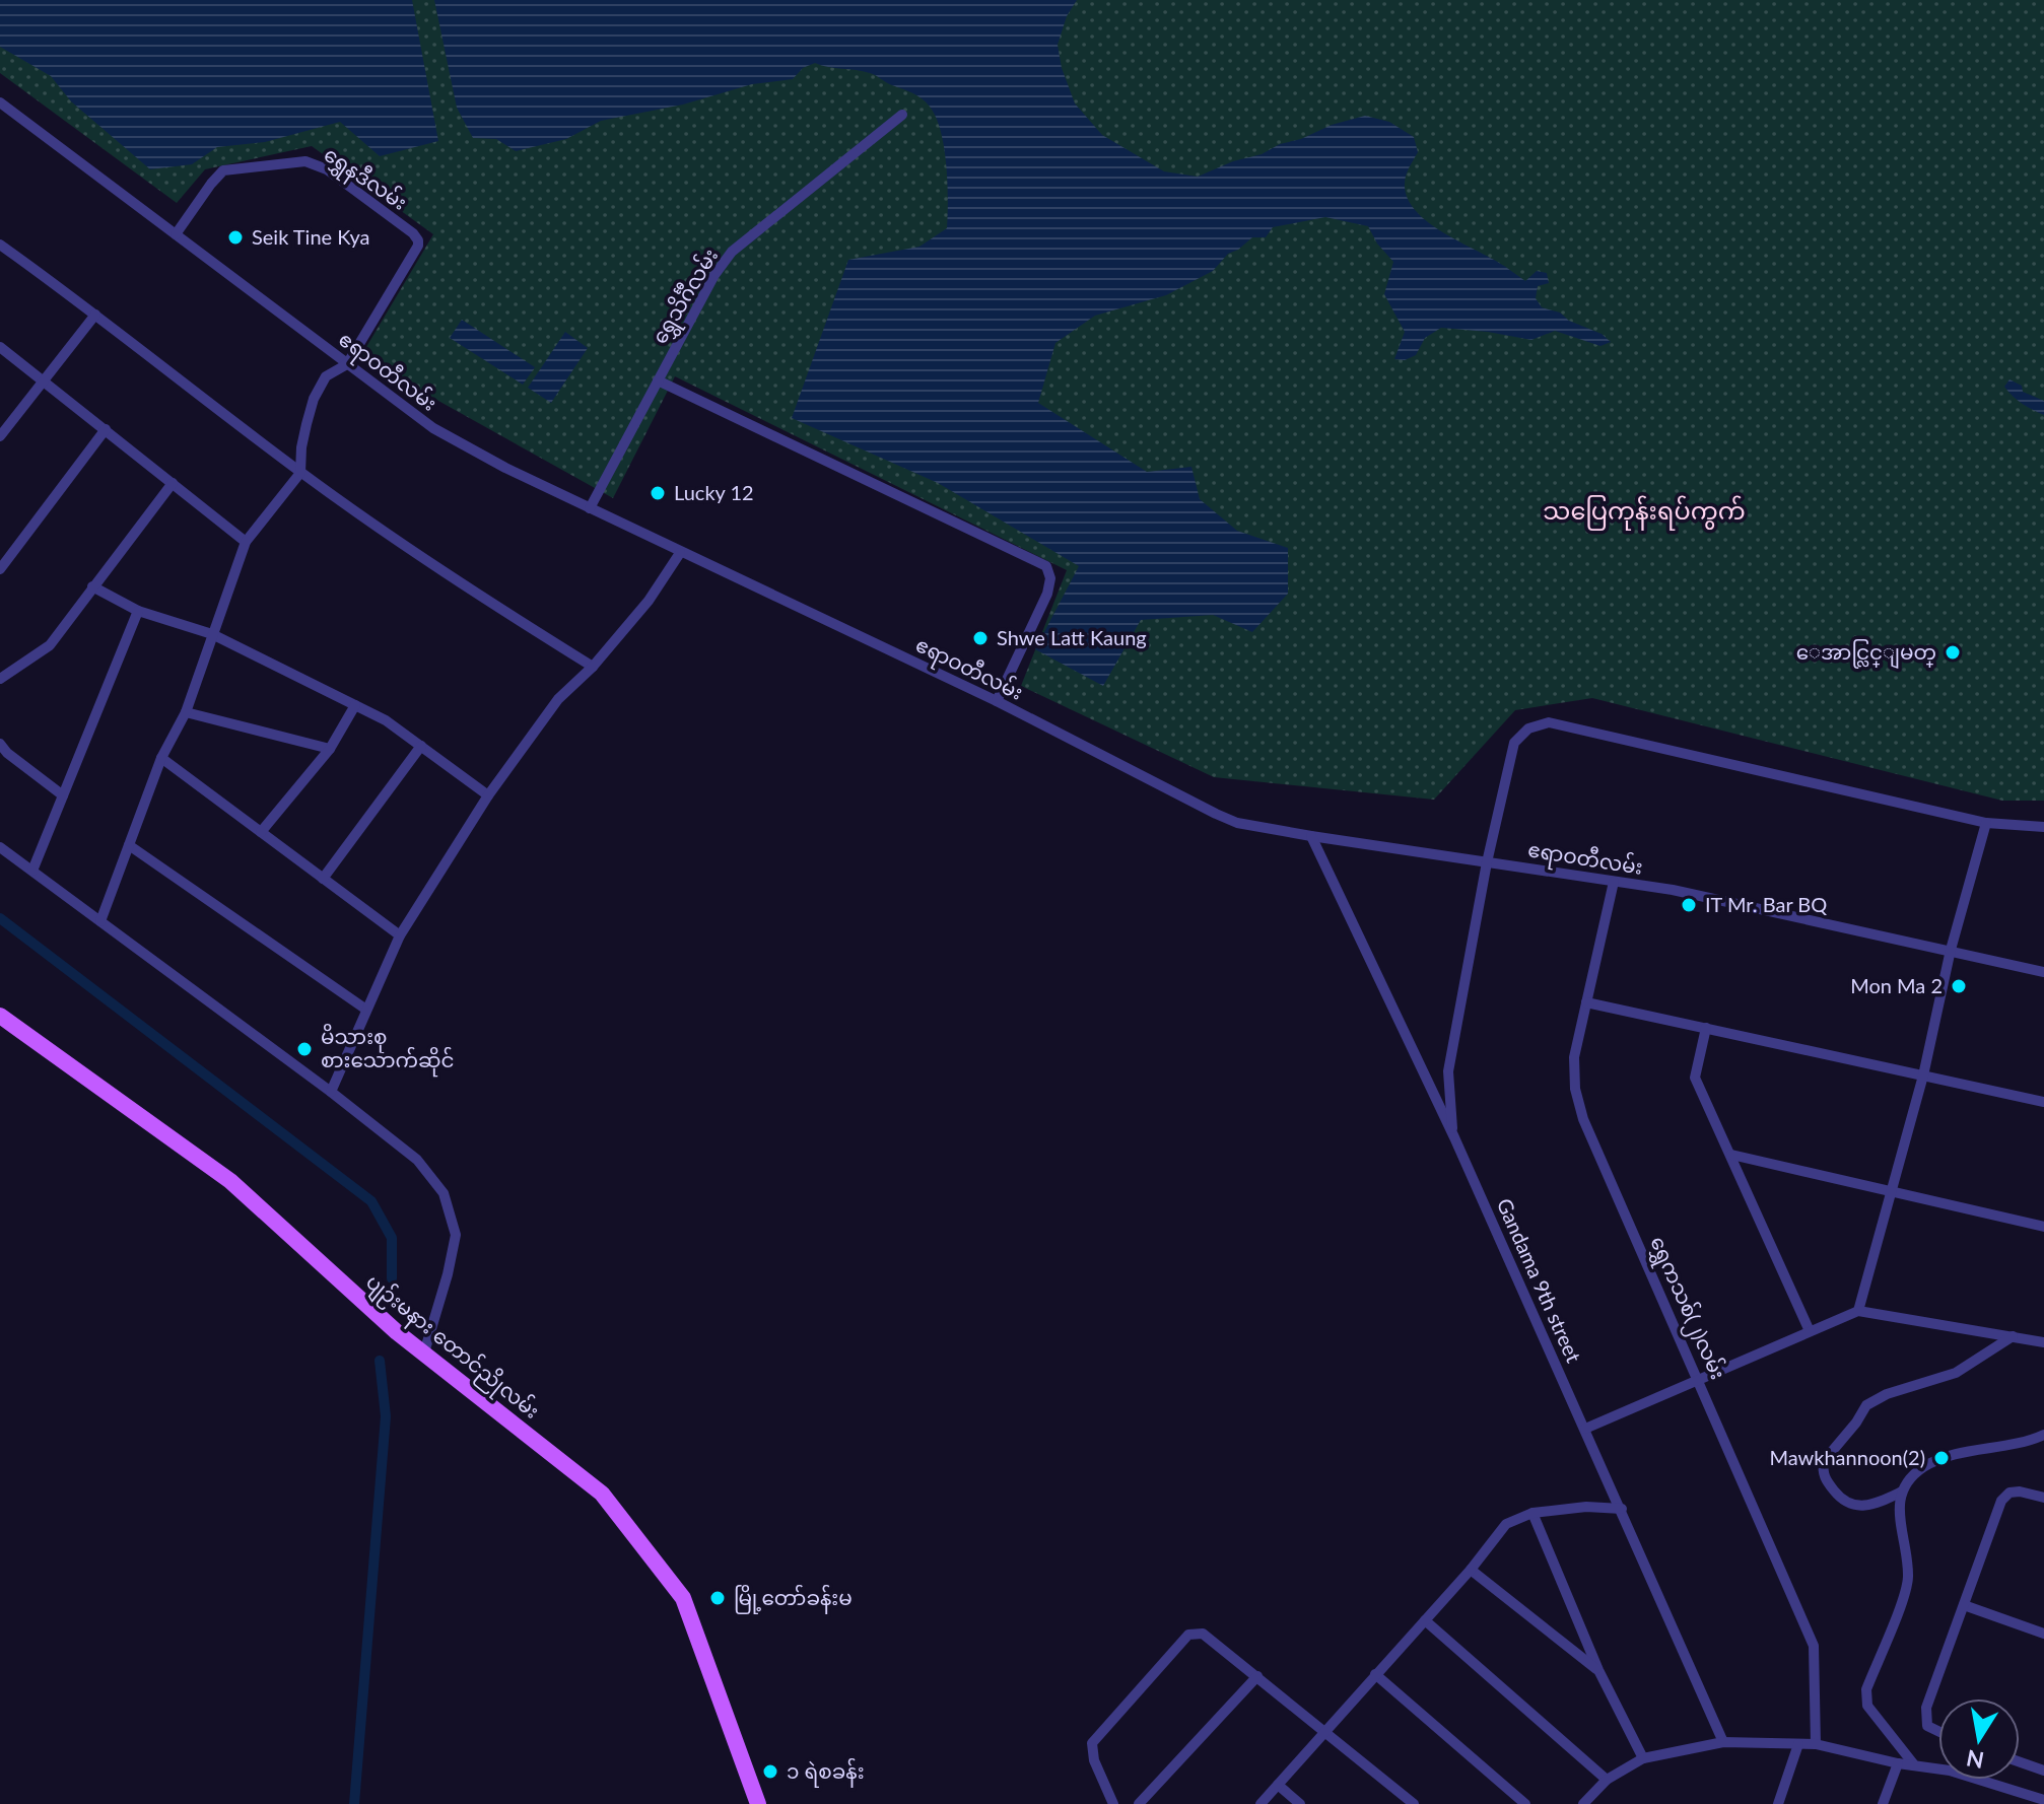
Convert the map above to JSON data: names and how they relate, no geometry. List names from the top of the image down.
{
  "streets": {
    "main road": ["ပျဉ်းမနား တောင်ညိုလမ်း"],
    "street": [
      "ရွှေနဒီလမ်း",
      "ရွှေသိင်္ဂီလမ်း",
      "ဧရာဝတီလမ်း",
      "Gandama 9th street",
      "ရွှေကသစ်(၂)လမ်း"
    ]
  },
  "crossings": [
    ["ရွှေနဒီလမ်း", "ဧရာဝတီလမ်း"],
    ["ရွှေသိင်္ဂီလမ်း", "ဧရာဝတီလမ်း"],
    ["ဧရာဝတီလမ်း", "Gandama 9th street"],
    ["ဧရာဝတီလမ်း", "ရွှေကသစ်(၂)လမ်း"]
  ],
  "districts": ["သပြေကုန်းရပ်ကွက်"],
  "places": [
    "Seik Tine Kya",
    "Lucky 12",
    "Shwe Latt Kaung",
    "ေအာင္လြင္ျမတ္",
    "IT Mr. Bar BQ",
    "Mon Ma 2",
    "မိသားစု စားသောက်ဆိုင်",
    "Mawkhannoon(2)",
    "မြို့တော်ခန်းမ",
    "၁ ရဲစခန်း"
  ],
  "north": "bottom"
}
